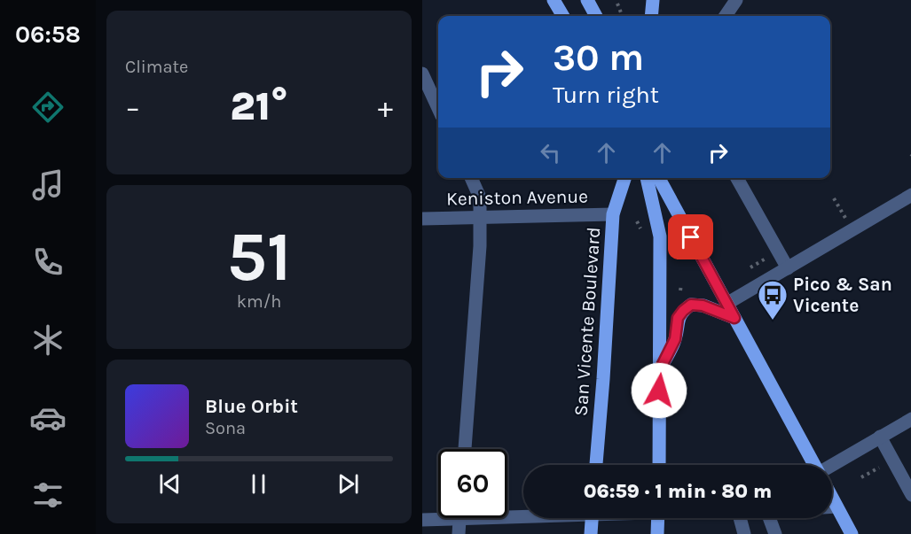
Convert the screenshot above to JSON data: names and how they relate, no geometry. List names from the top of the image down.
{
  "streets": {
    "main road": ["San Vicente Boulevard"],
    "street": ["Keniston Avenue"]
  },
  "crossings": [
    ["Keniston Avenue", "San Vicente Boulevard"]
  ],
  "places": {
    "bus stop": ["Pico & San Vicente"]
  },
  "page": {
    "tabs": "06:58",
    "tile": [
      "Climate",
      ["51", "km/h"]
    ],
    "turn": ["30 m", "Turn right"],
    "heat": ["−", "21°", "+"],
    "song": ["Blue Orbit", "Sona"],
    "limit": "60",
    "trip": "06:59 · 1 min · 80 m"
  }
}
